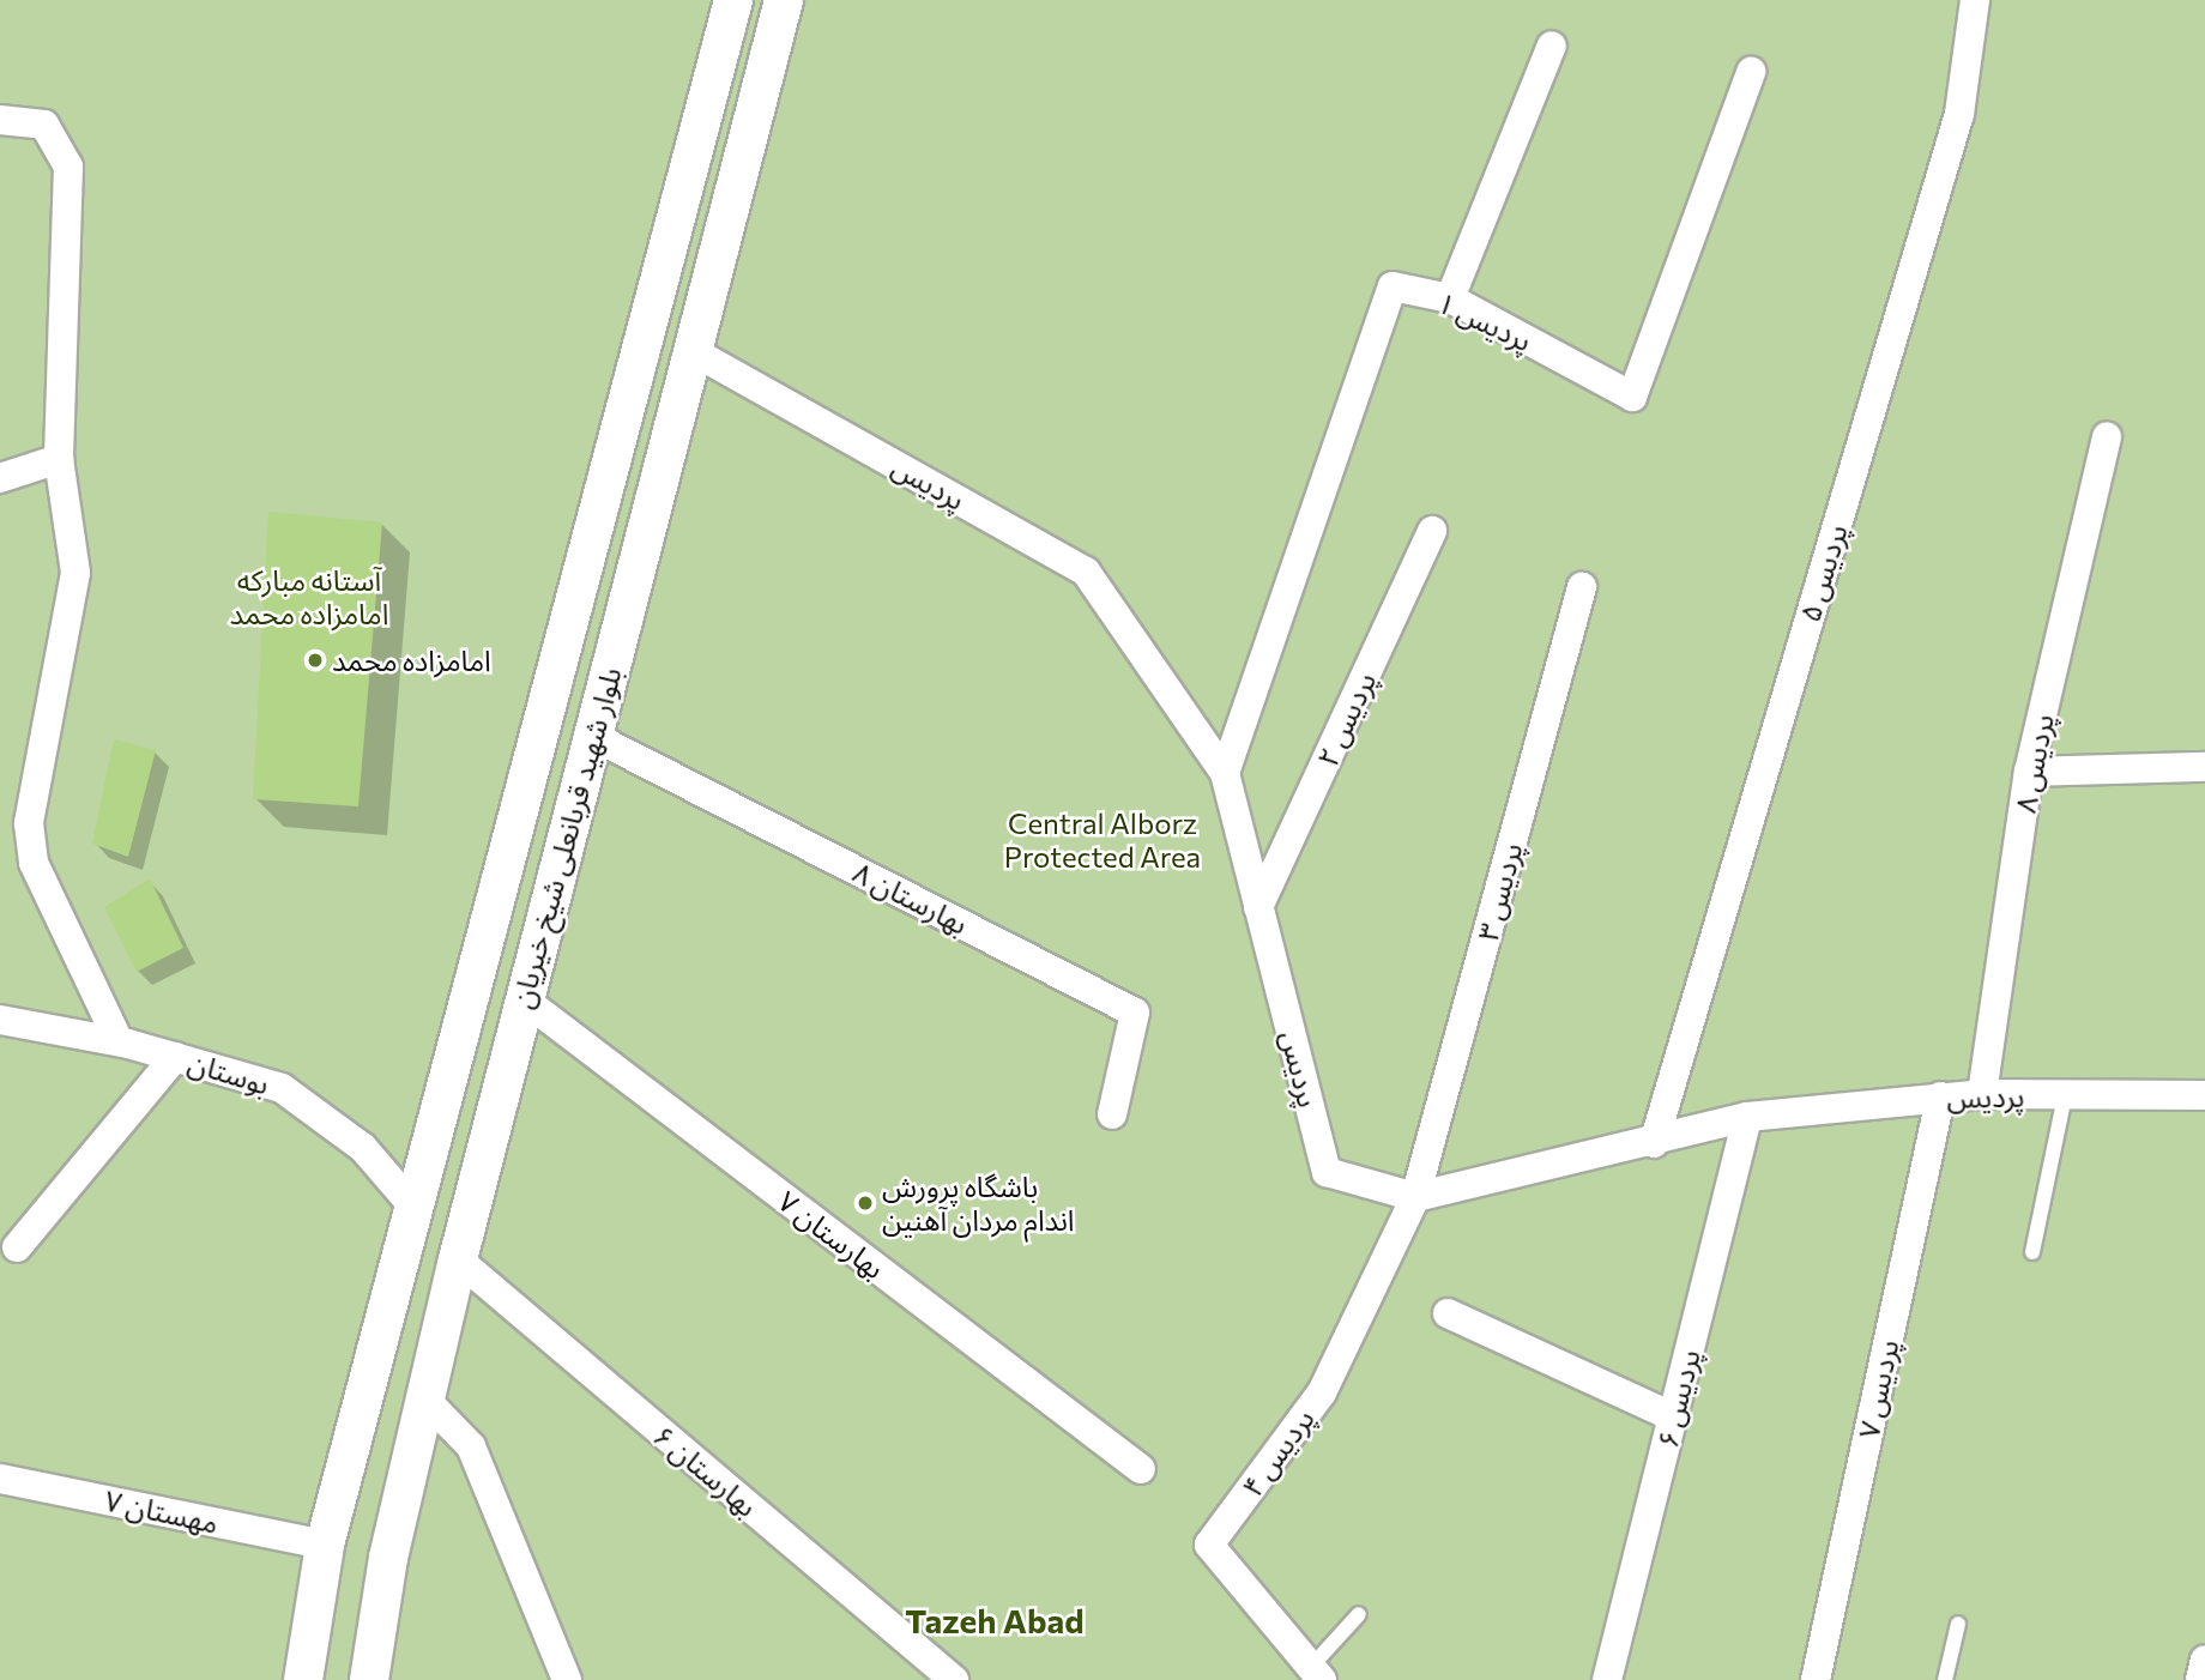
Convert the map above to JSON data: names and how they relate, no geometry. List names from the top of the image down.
{
  "streets": {
    "street": [
      "پردیس ۱",
      "پردیس",
      "پردیس ۵",
      "پردیس ۲",
      "پردیس ۸",
      "بلوار شهید قربانعلی شیخ خیریان",
      "پردیس ۳",
      "بهارستان ۸",
      "بوستان",
      "بهارستان ۷",
      "پردیس ۷",
      "پردیس ۶",
      "پردیس ۴",
      "بهارستان ۶",
      "مهستان ۷"
    ]
  },
  "crossings": [
    ["پردیس ۱", "پردیس"],
    ["پردیس", "پردیس ۵"],
    ["پردیس", "پردیس ۲"],
    ["پردیس", "پردیس ۸"],
    ["پردیس", "بلوار شهید قربانعلی شیخ خیریان"],
    ["پردیس", "پردیس ۳"],
    ["پردیس", "پردیس ۷"],
    ["پردیس", "پردیس ۶"],
    ["پردیس", "پردیس ۴"],
    ["بلوار شهید قربانعلی شیخ خیریان", "بهارستان ۸"],
    ["بلوار شهید قربانعلی شیخ خیریان", "بهارستان ۷"],
    ["بلوار شهید قربانعلی شیخ خیریان", "بهارستان ۶"],
    ["پردیس ۳", "پردیس ۴"]
  ],
  "districts": ["Tazeh Abad"],
  "parks": ["آستانه مبارکه امامزاده محمد", "Central Alborz Protected Area"],
  "places": ["امامزاده محمد", "باشگاه پرورش اندام مردان آهنین"]
}
